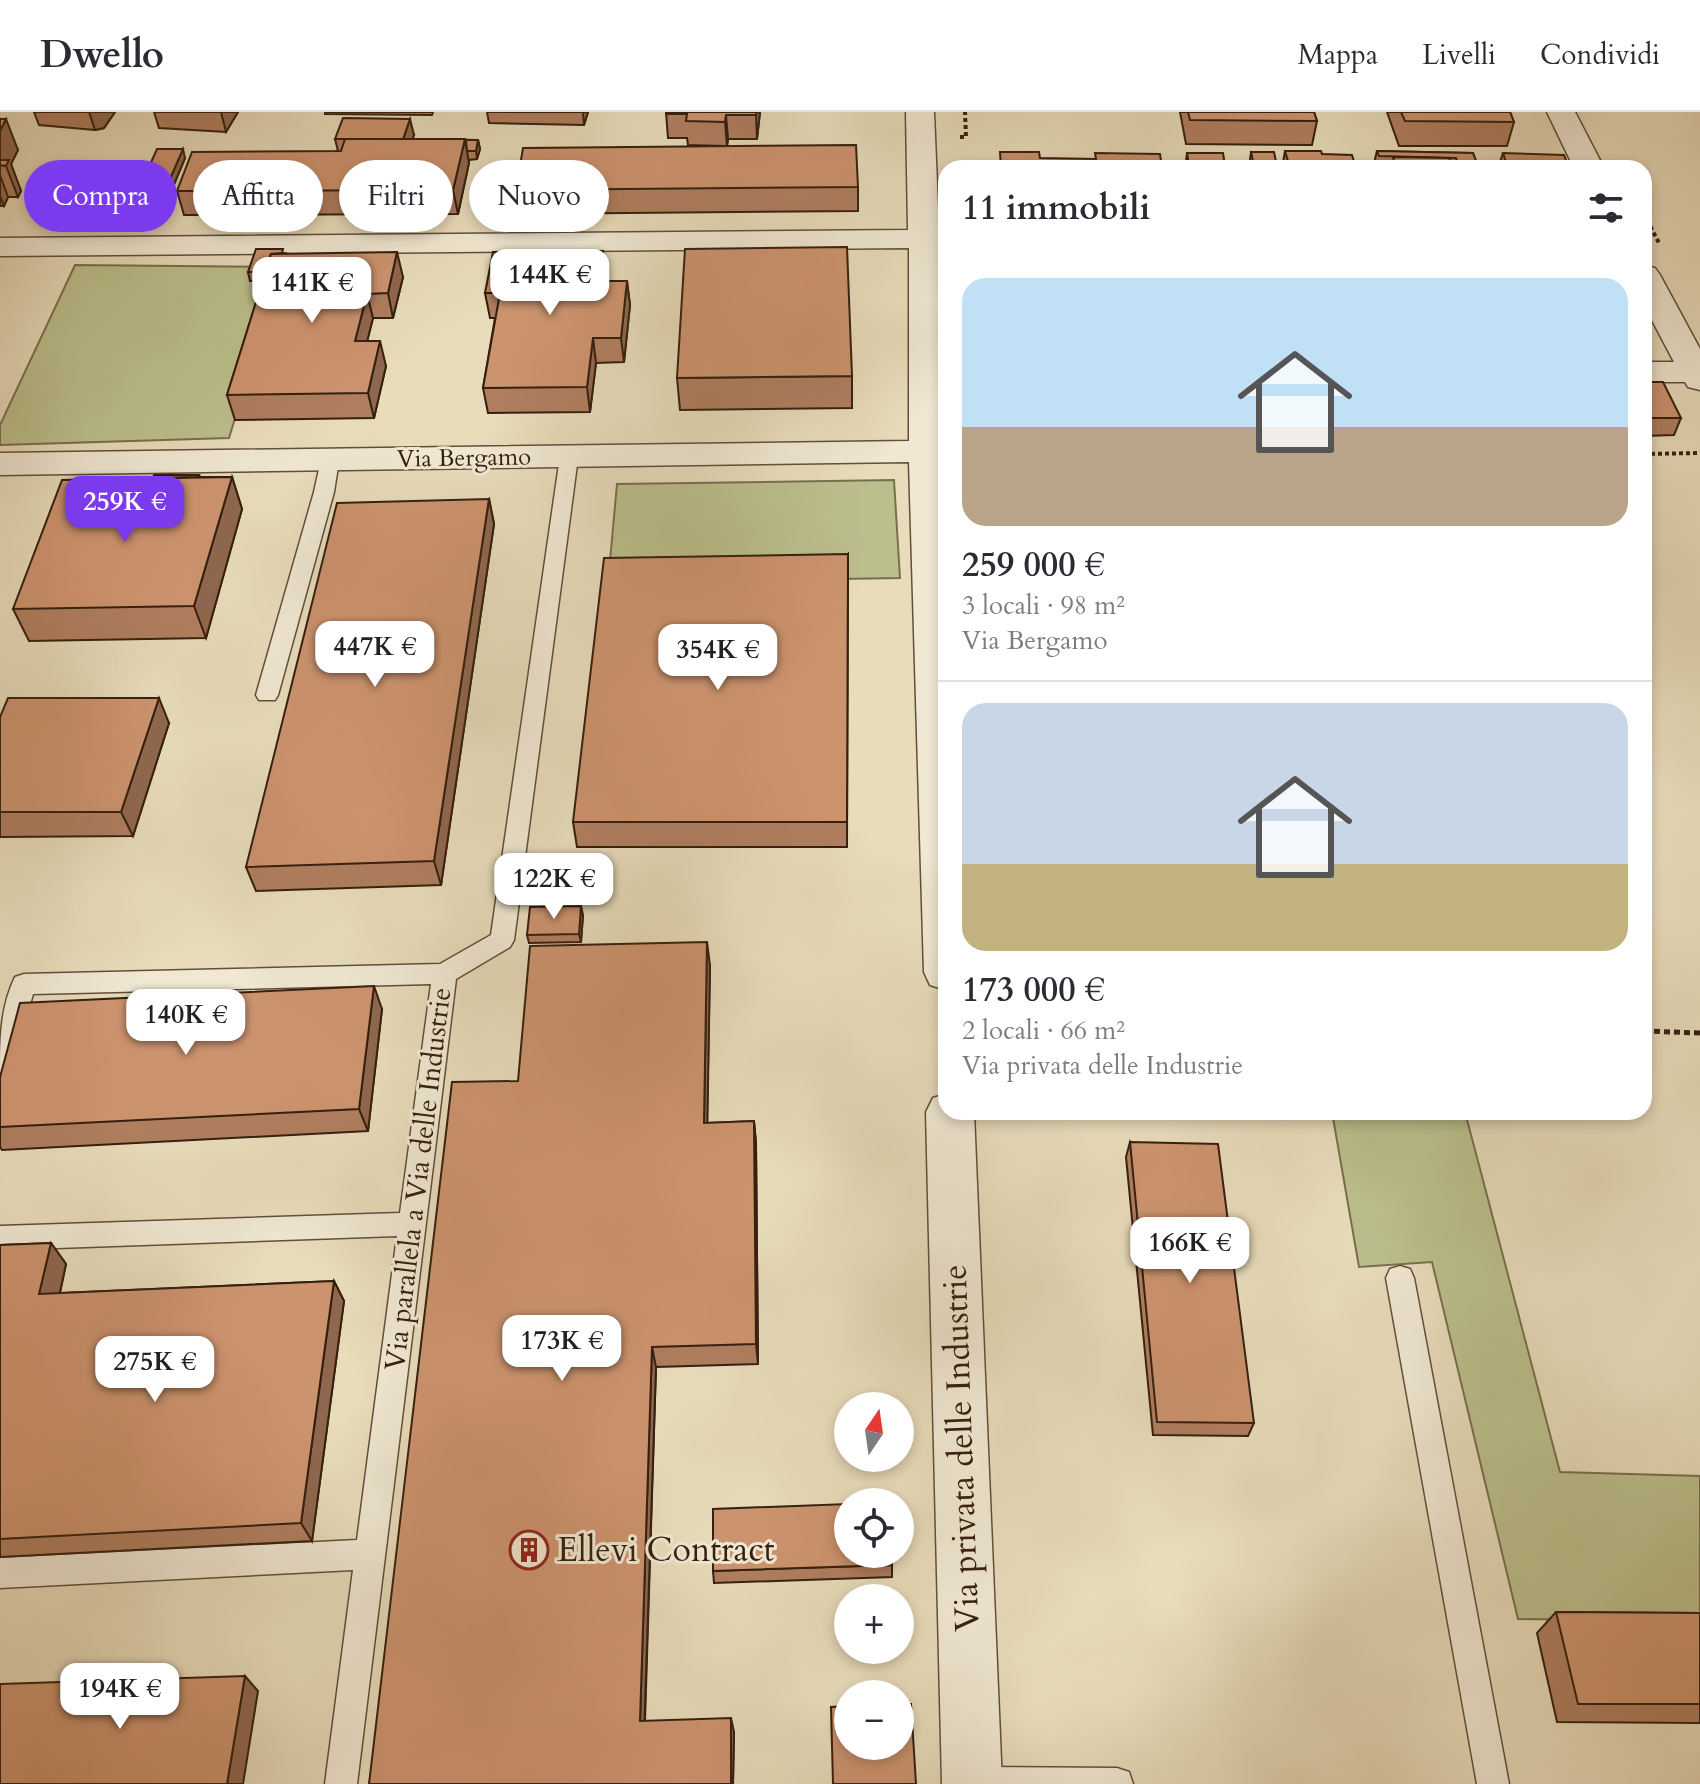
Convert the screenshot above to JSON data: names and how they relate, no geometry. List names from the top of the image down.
{
  "streets": {
    "street": ["Via Bergamo", "Via privata delle Industrie"],
    "lane": ["Via parallela a Via delle Industrie"]
  },
  "crossings": [
    ["Via Bergamo", "Via parallela a Via delle Industrie"]
  ],
  "places": {
    "building": ["Ellevi Contract"]
  },
  "north": "top",
  "page": {
    "header": "Dwello",
    "nav": ["Mappa", "Livelli", "Condividi"],
    "chip": [
      "Compra",
      "Affitta",
      "Filtri",
      "Nuovo"
    ],
    "heading": "11 immobili",
    "price": [
      "144K €",
      "141K €",
      "259K €",
      "447K €",
      "354K €",
      "122K €",
      "140K €",
      "166K €",
      "173K €",
      "275K €",
      "194K €"
    ],
    "list": [
      {
        "name": "259 000 €",
        "note": "3 locali · 98 m² · Via Bergamo"
      },
      {
        "name": "173 000 €",
        "note": "2 locali · 66 m² · Via privata delle Industrie"
      }
    ],
    "map_buttons": ["+", "−"]
  }
}
